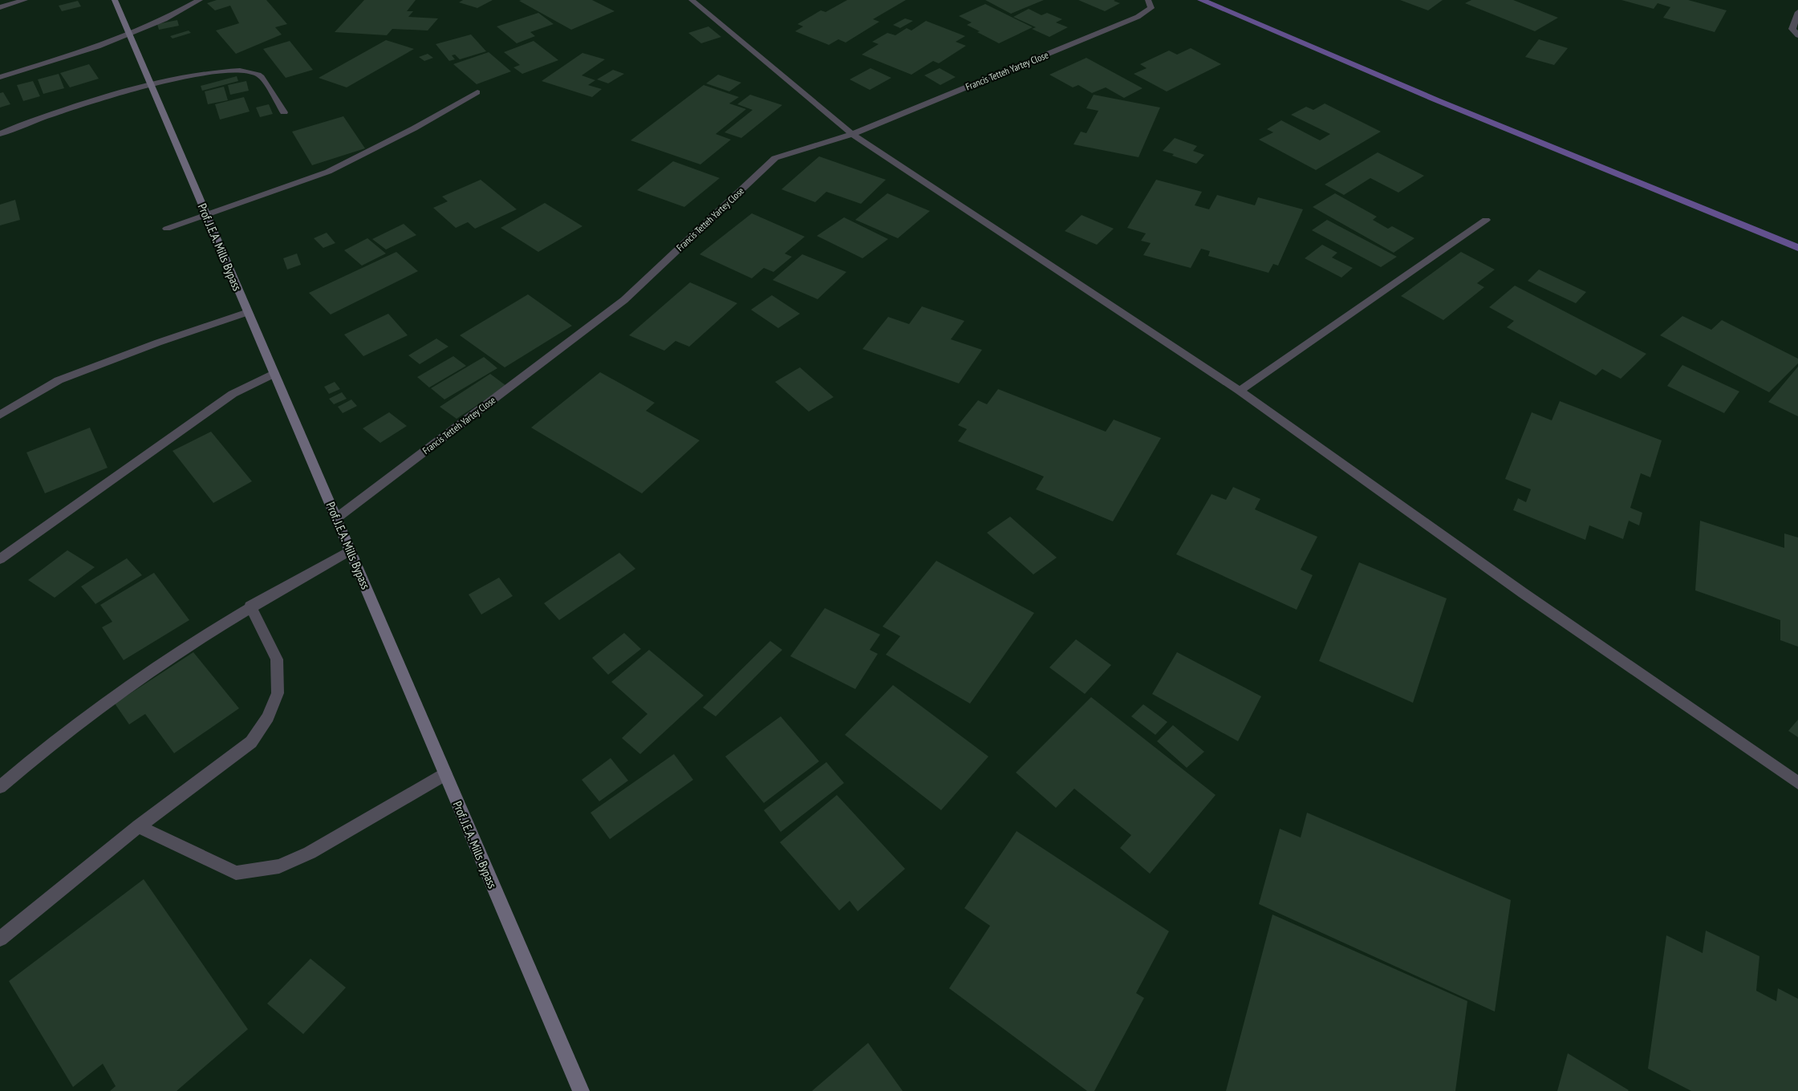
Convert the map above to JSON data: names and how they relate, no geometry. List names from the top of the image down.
{
  "streets": {
    "street": ["Francis Tetteh Yartey Close", "Prof. J.E.A. Mills Bypass"]
  },
  "crossings": [
    ["Francis Tetteh Yartey Close", "Prof. J.E.A. Mills Bypass"]
  ]
}
